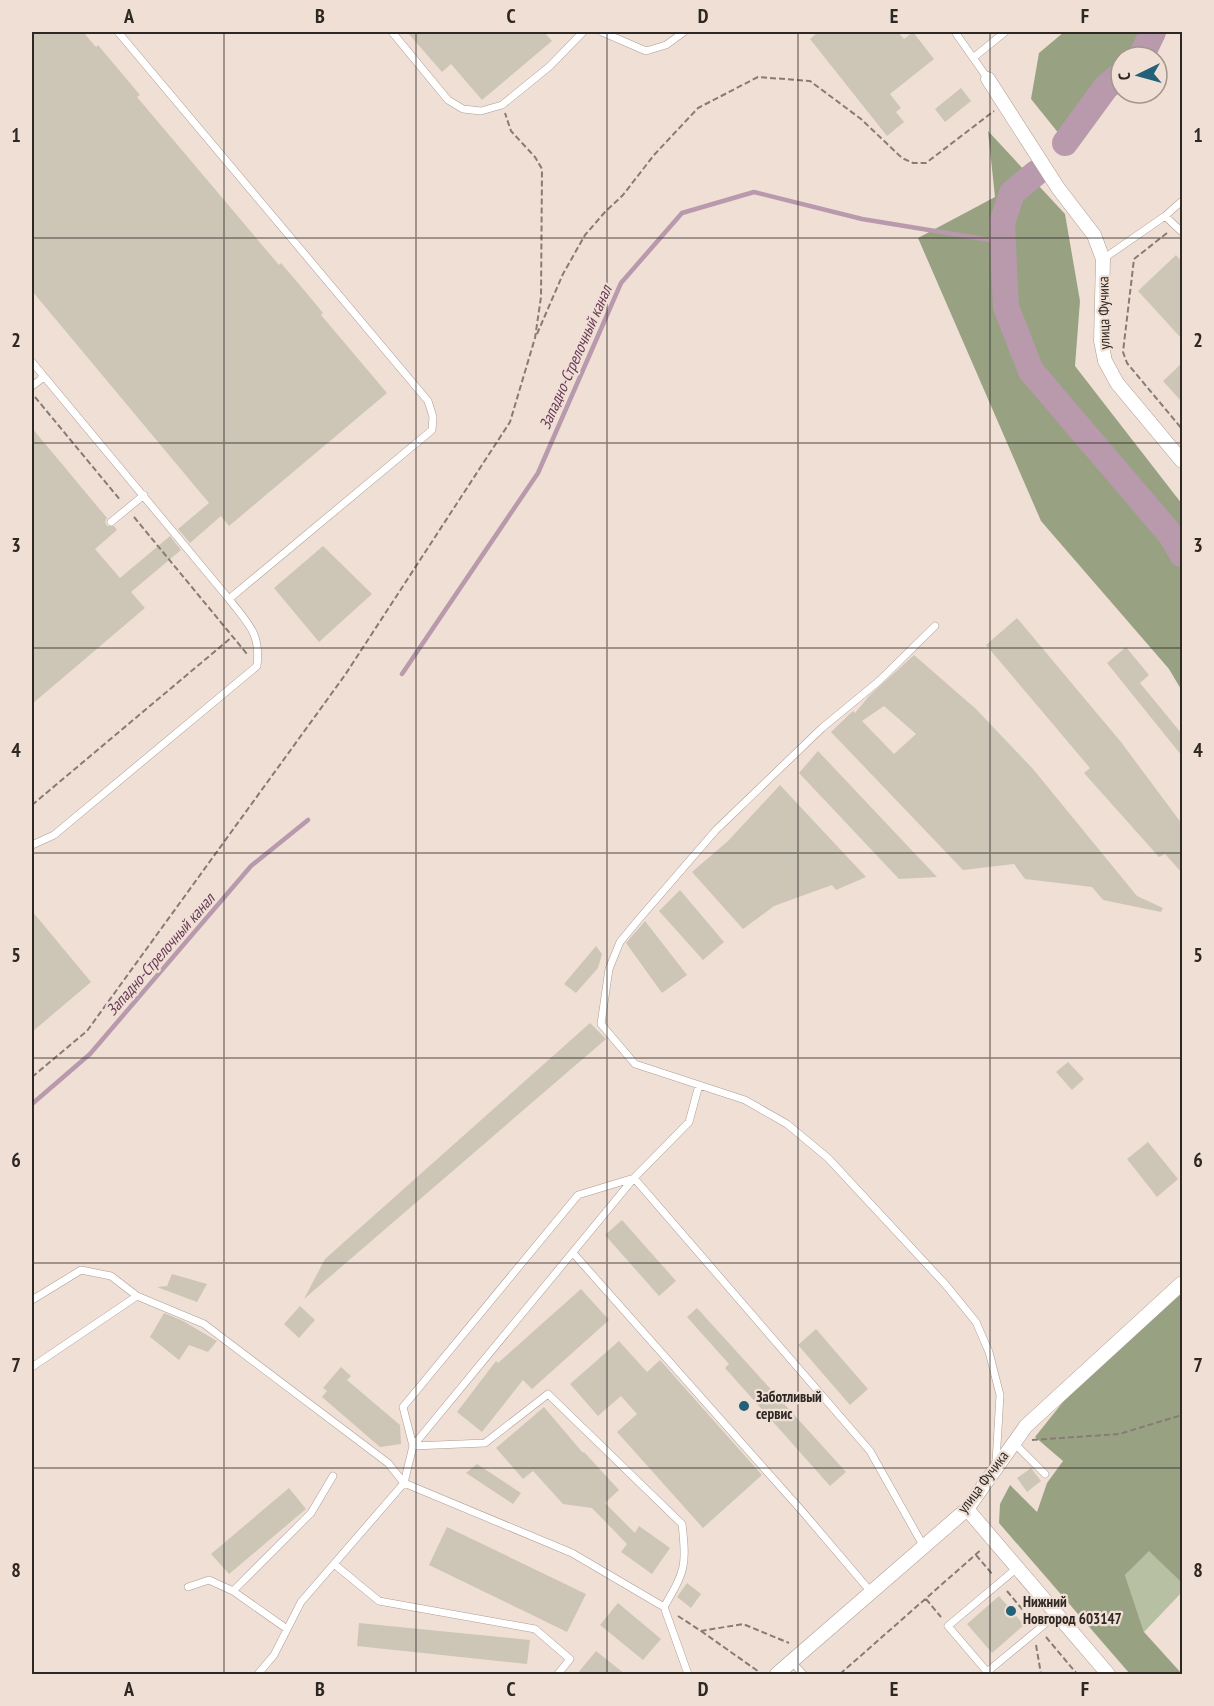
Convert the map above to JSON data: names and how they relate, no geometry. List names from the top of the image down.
{
  "streets": {
    "street": ["улица Фучика"]
  },
  "water": ["Западно-Стрелочный канал"],
  "places": ["Заботливый сервис", "Нижний Новгород 603147"],
  "north": "left",
  "grid": {
    "columns": [
      "A",
      "B",
      "C",
      "D",
      "E",
      "F"
    ],
    "rows": [
      "1",
      "2",
      "3",
      "4",
      "5",
      "6",
      "7",
      "8"
    ]
  }
}
